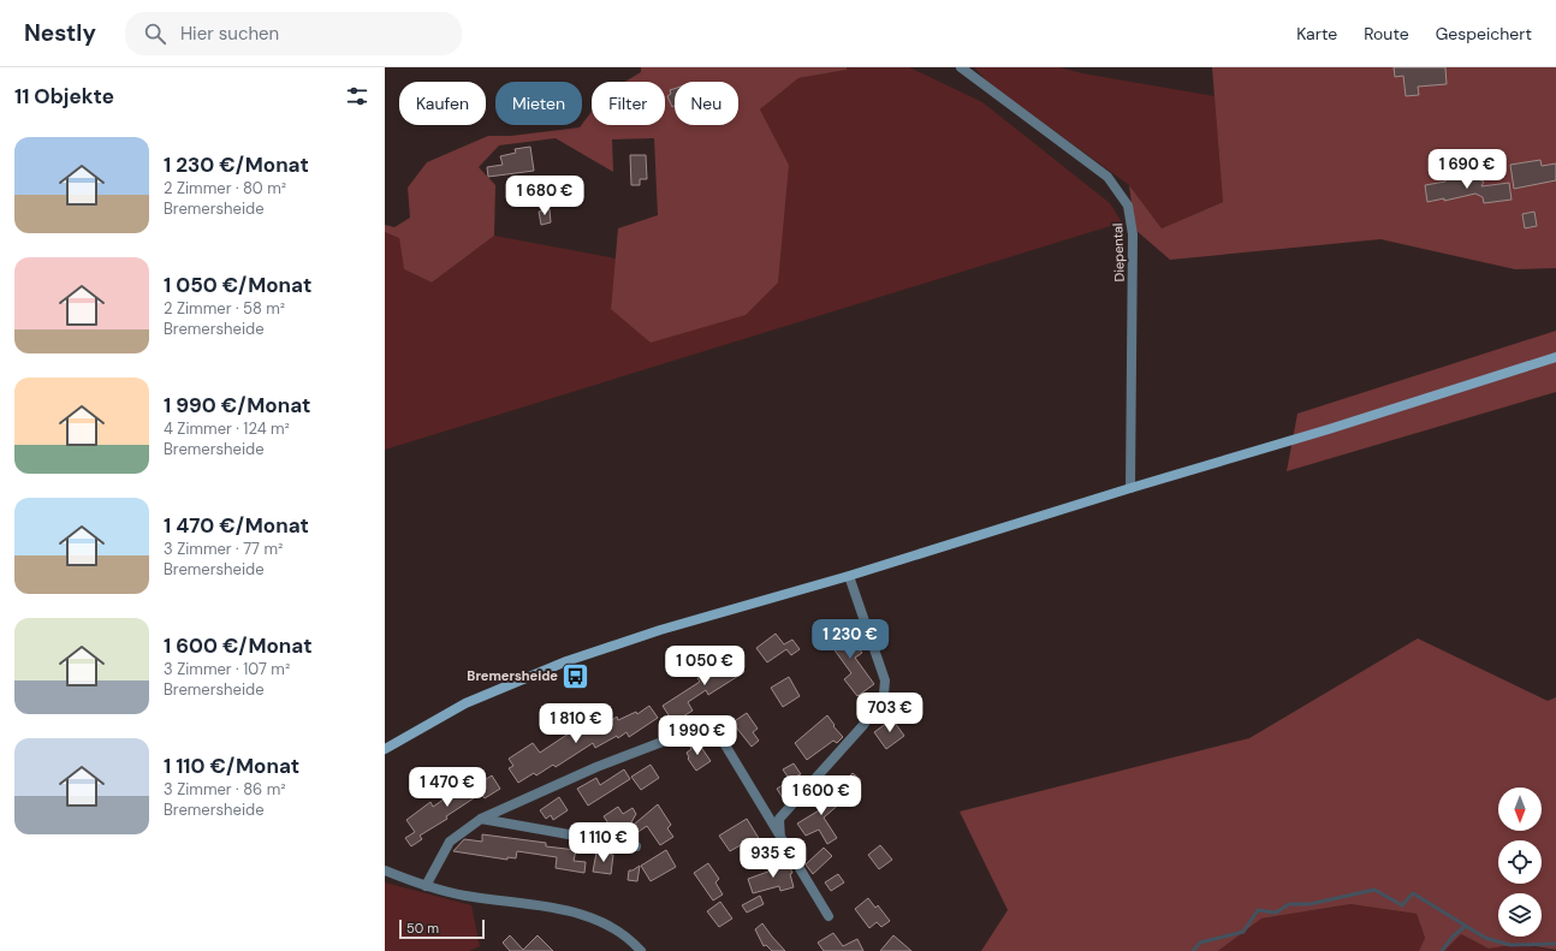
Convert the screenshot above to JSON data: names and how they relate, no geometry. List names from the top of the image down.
{
  "streets": {
    "street": ["Diepental"]
  },
  "places": {
    "bus stop": ["Bremersheide"]
  },
  "scale_bar": "50 m",
  "north": "bottom",
  "page": {
    "header": "Nestly",
    "search": "Hier suchen",
    "nav": ["Karte", "Route", "Gespeichert"],
    "heading": "11 Objekte",
    "chip": [
      "Kaufen",
      "Mieten",
      "Filter",
      "Neu"
    ],
    "list": [
      {
        "name": "1 230 €/Monat",
        "note": "2 Zimmer · 80 m² · Bremersheide"
      },
      {
        "name": "1 050 €/Monat",
        "note": "2 Zimmer · 58 m² · Bremersheide"
      },
      {
        "name": "1 990 €/Monat",
        "note": "4 Zimmer · 124 m² · Bremersheide"
      },
      {
        "name": "1 470 €/Monat",
        "note": "3 Zimmer · 77 m² · Bremersheide"
      },
      {
        "name": "1 600 €/Monat",
        "note": "3 Zimmer · 107 m² · Bremersheide"
      },
      {
        "name": "1 110 €/Monat",
        "note": "3 Zimmer · 86 m² · Bremersheide"
      }
    ],
    "price": [
      "1 690 €",
      "1 680 €",
      "1 230 €",
      "1 050 €",
      "703 €",
      "1 810 €",
      "1 990 €",
      "1 470 €",
      "1 600 €",
      "1 110 €",
      "935 €"
    ],
    "scale": "50 m"
  }
}
